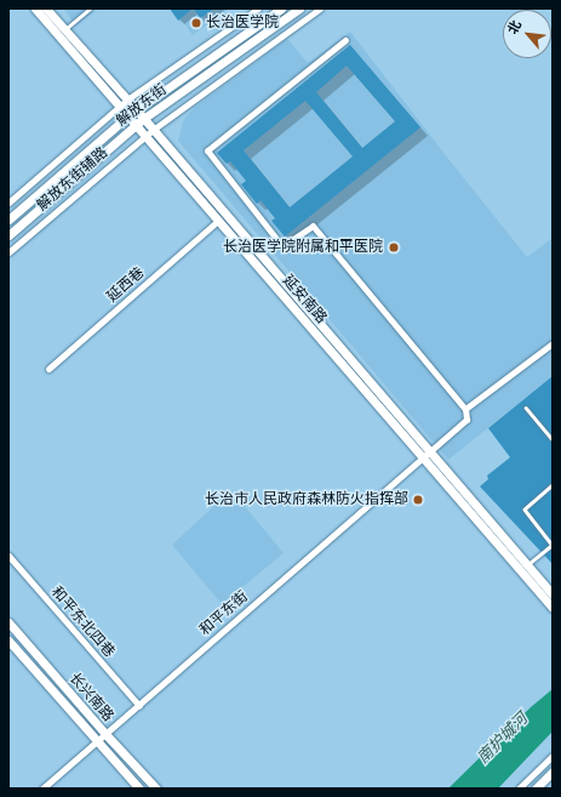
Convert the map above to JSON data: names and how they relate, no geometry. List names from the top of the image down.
{
  "streets": {
    "main road": ["解放东街", "延安南路", "长兴南路"],
    "street": [
      "解放东街辅路",
      "延西巷",
      "和平东街",
      "和平东北四巷"
    ]
  },
  "crossings": [
    ["解放东街", "延安南路"],
    ["解放东街辅路", "延安南路"],
    ["延西巷", "延安南路"],
    ["延安南路", "和平东街"],
    ["和平东街", "和平东北四巷"],
    ["和平东街", "长兴南路"]
  ],
  "water": ["南护城河"],
  "places": ["长治医学院", "长治医学院附属和平医院", "长治市人民政府森林防火指挥部"],
  "north": "top left"
}
